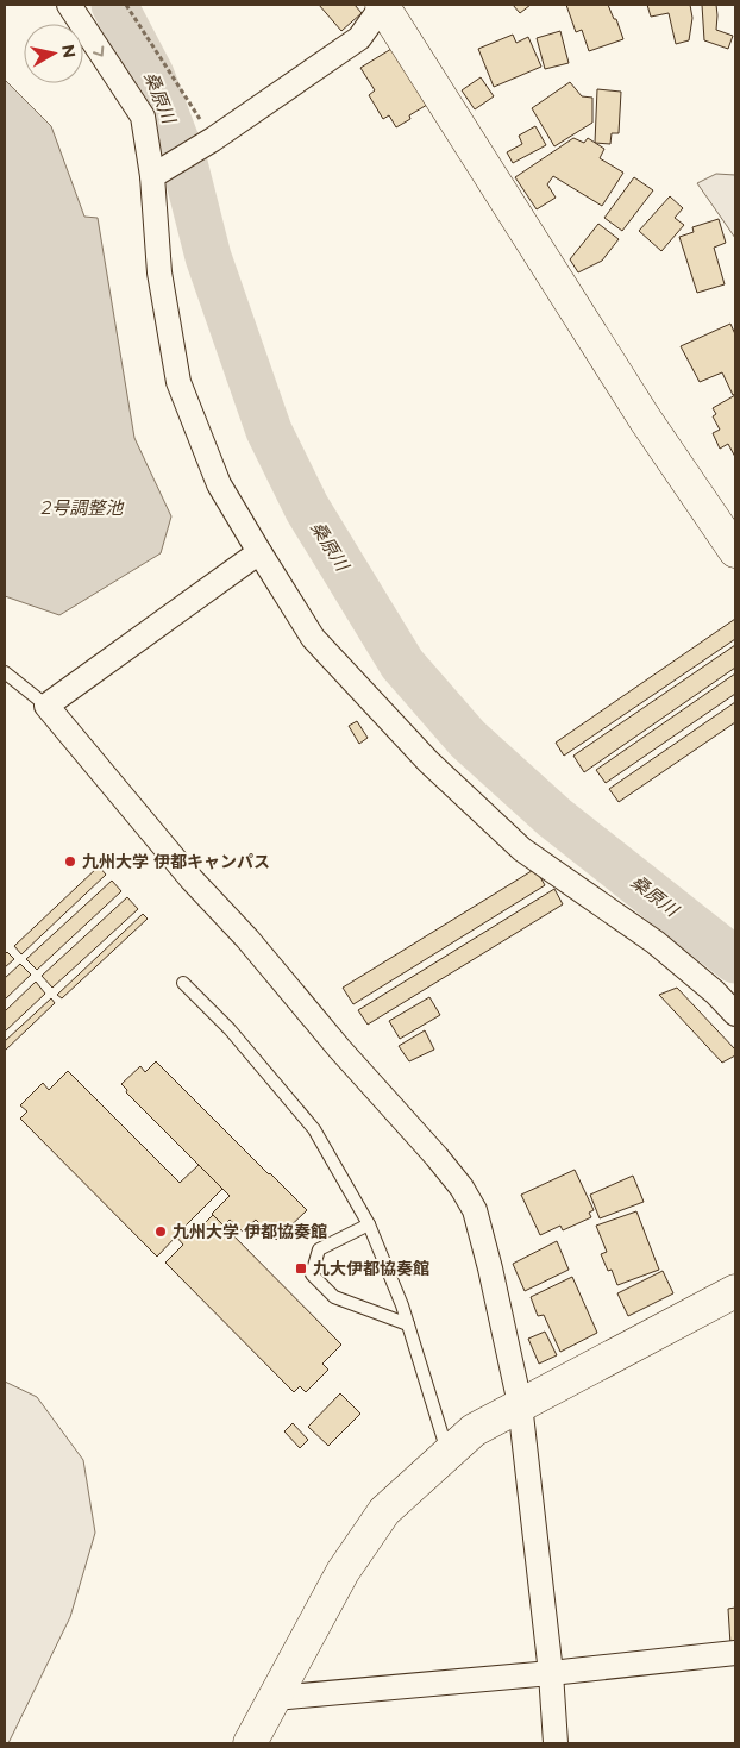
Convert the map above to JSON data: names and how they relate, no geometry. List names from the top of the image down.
{
  "water": ["桑原川", "2号調整池"],
  "places": {
    "other": ["九州大学 伊都キャンパス", "九州大学 伊都協奏館"],
    "transit": ["九大伊都協奏館"]
  },
  "north": "right"
}
